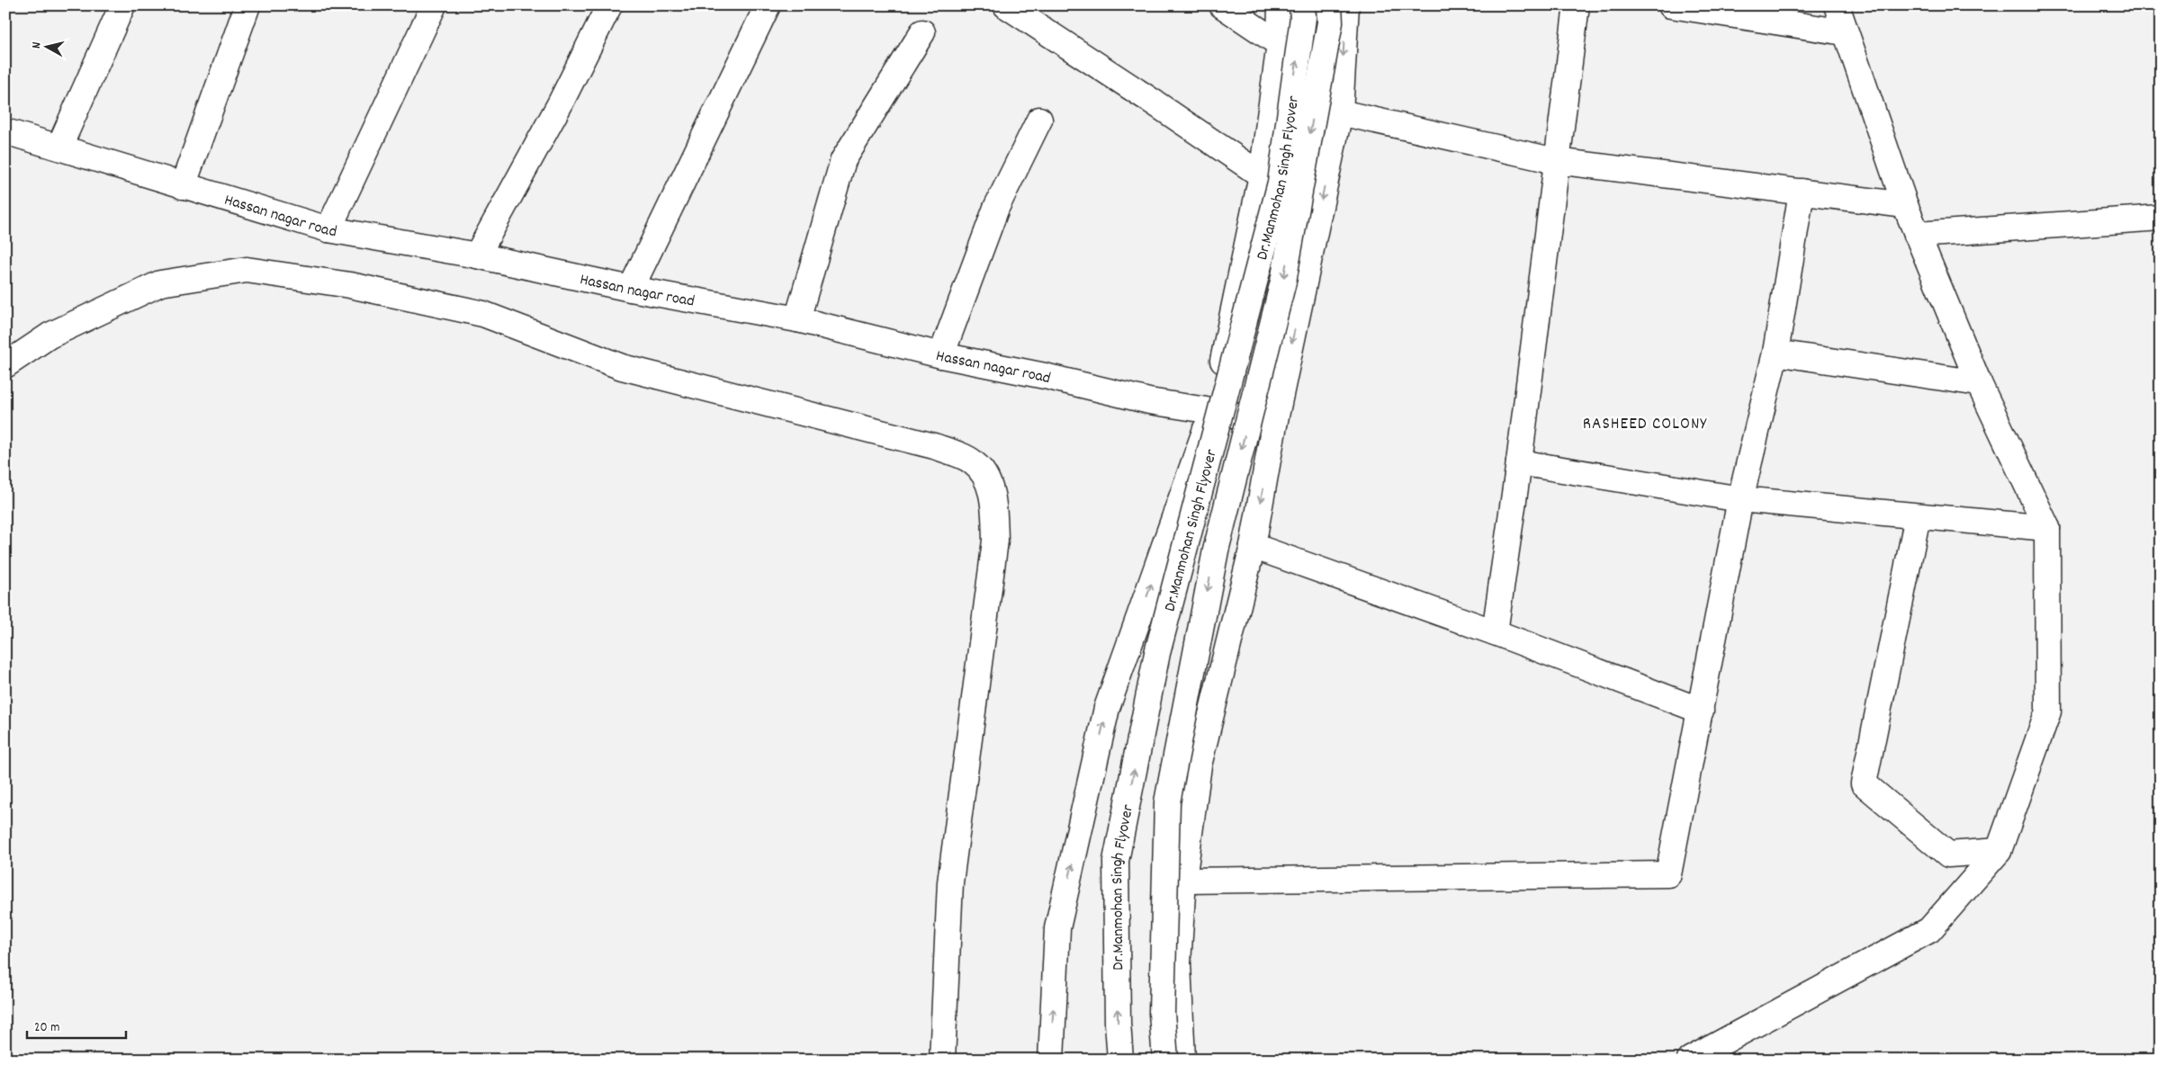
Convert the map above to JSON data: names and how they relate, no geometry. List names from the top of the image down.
{
  "streets": {
    "main road": ["Dr.Manmohan Singh Flyover", "Hassan nagar road"]
  },
  "districts": ["RASHEED COLONY"],
  "scale_bar": "20 m",
  "north": "left"
}
